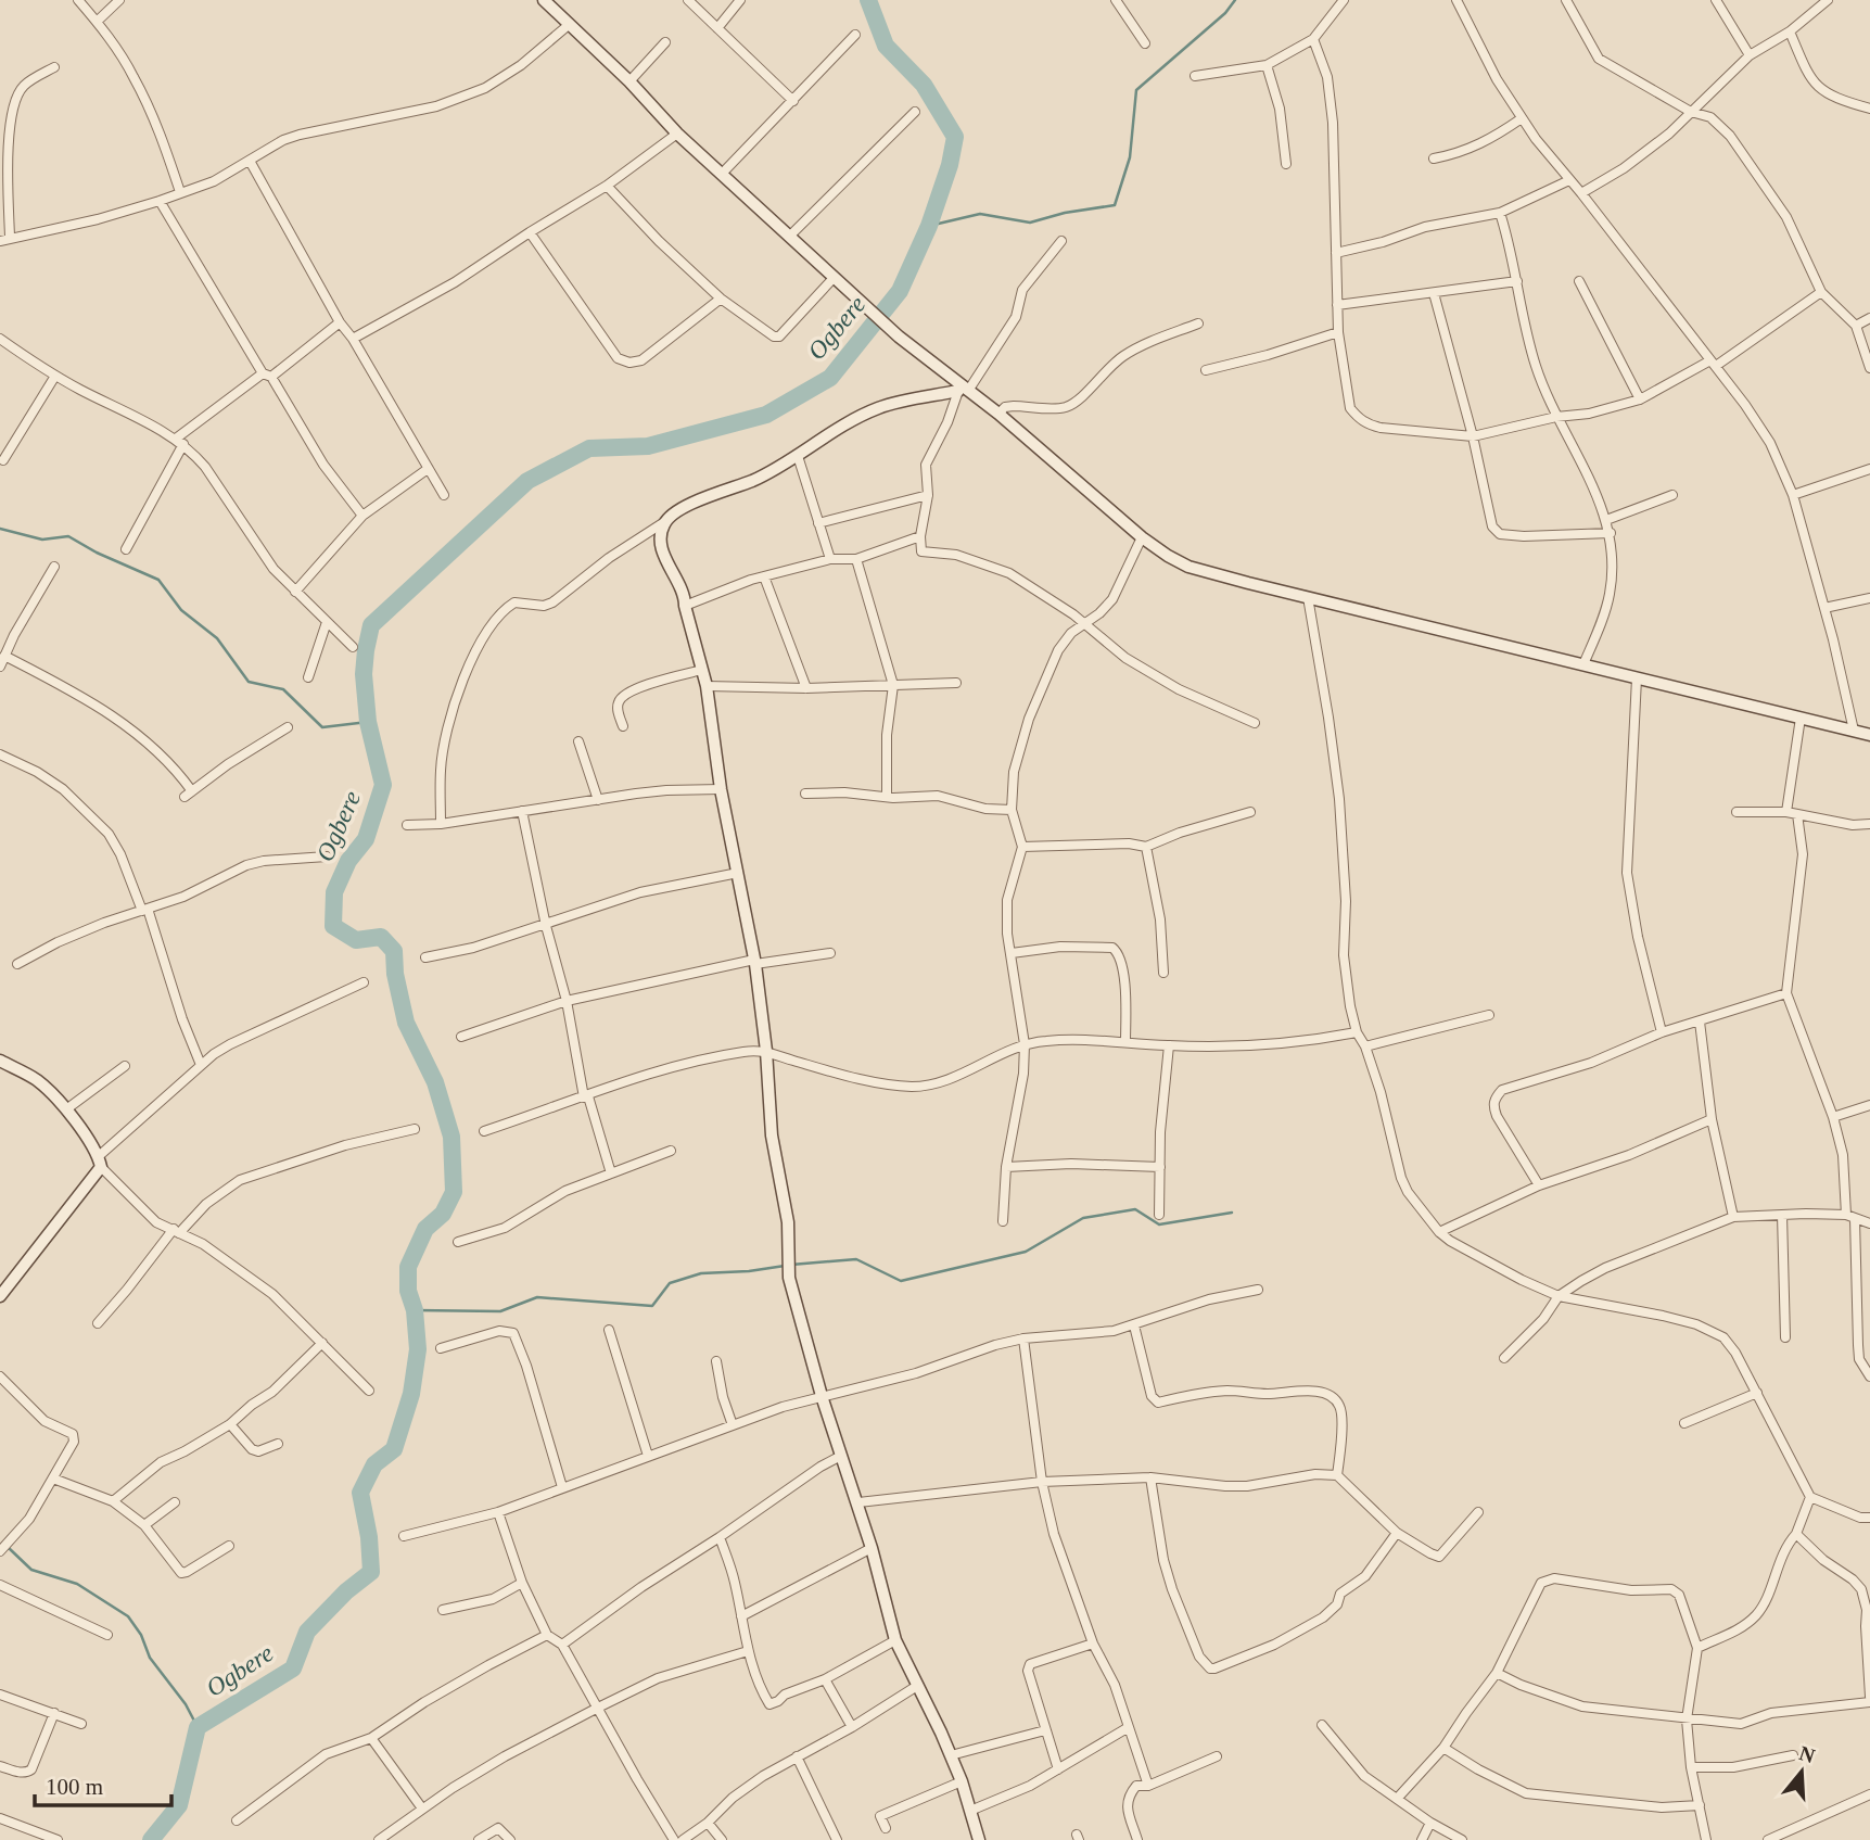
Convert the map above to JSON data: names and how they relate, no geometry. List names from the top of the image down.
{
  "water": ["Ogbere"],
  "scale_bar": "100 m",
  "north": "top"
}
